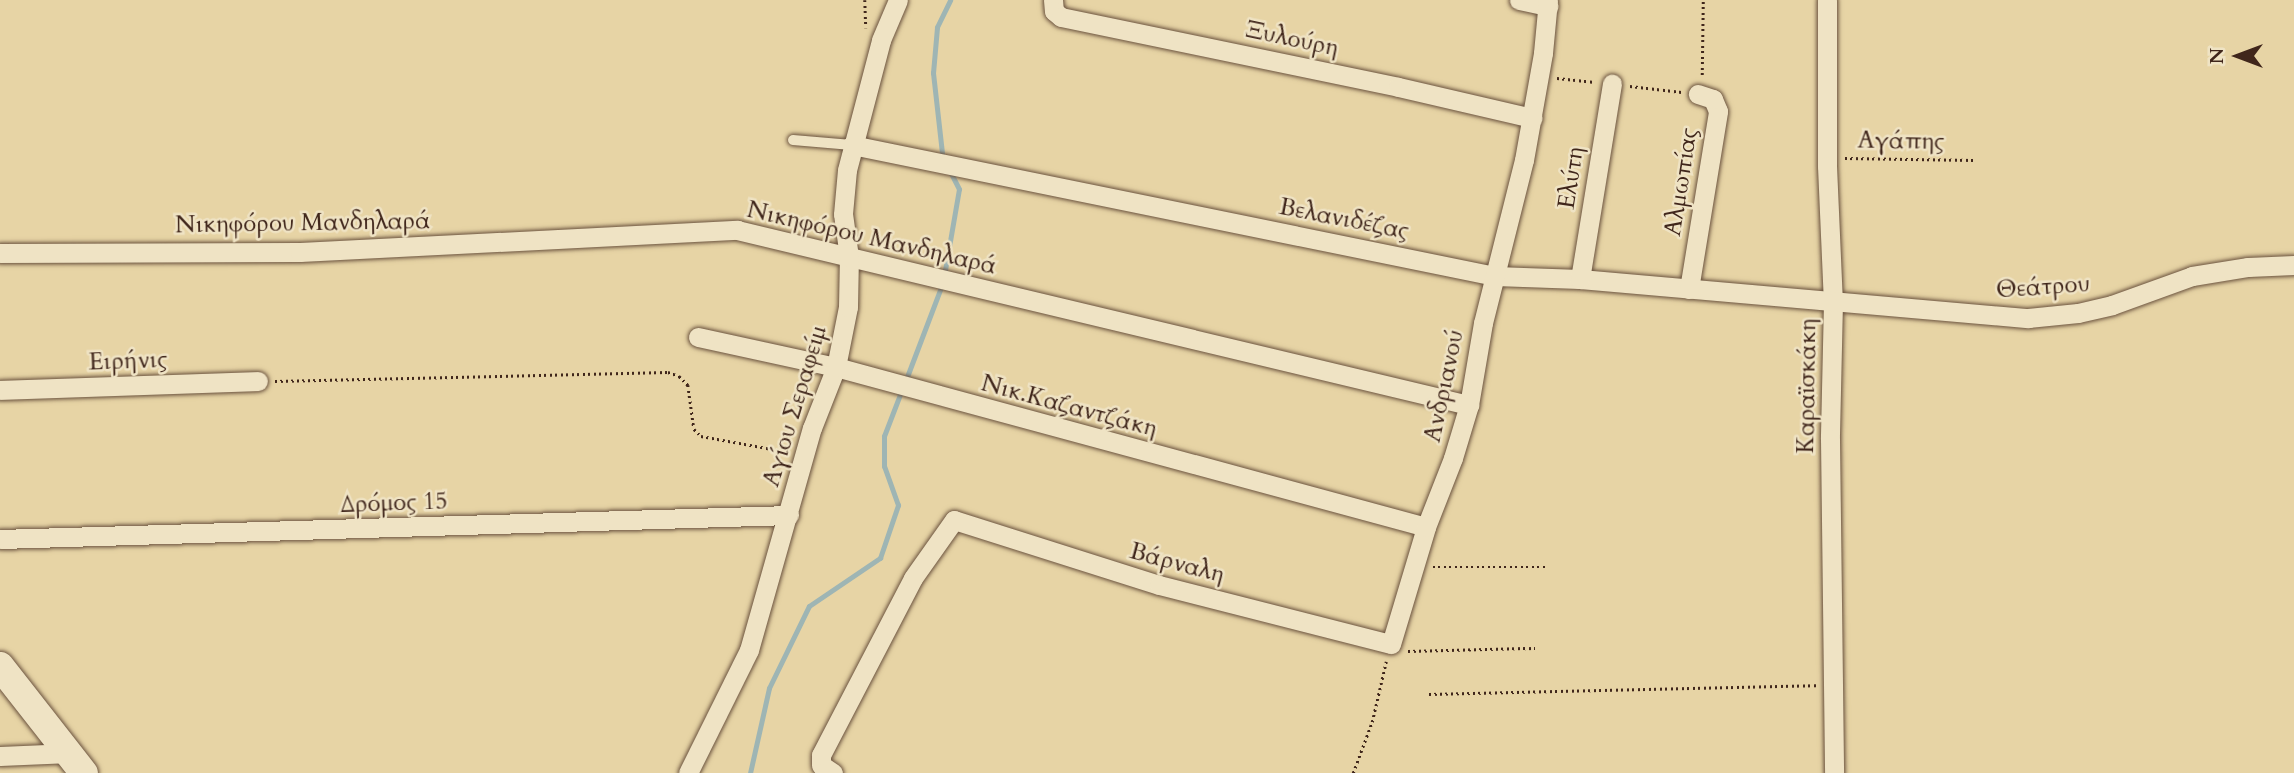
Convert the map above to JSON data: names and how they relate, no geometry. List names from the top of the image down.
{
  "streets": {
    "street": [
      "Ξυλούρη",
      "Ελύτη",
      "Αλμωπίας",
      "Βελανιδέζας",
      "Νικηφόρου Μανδηλαρά",
      "Θεάτρου",
      "Ειρήνις",
      "Ανδριανού",
      "Καραϊσκάκη",
      "Αγίου Σεραφείμ",
      "Νικ.Καζαντζάκη",
      "Δρόμος 15",
      "Βάρναλη"
    ],
    "path": ["Αγάπης"]
  },
  "crossings": [
    ["Ξυλούρη", "Ανδριανού"],
    ["Αγάπης", "Καραϊσκάκη"],
    ["Ελύτη", "Βελανιδέζας"],
    ["Αλμωπίας", "Βελανιδέζας"],
    ["Βελανιδέζας", "Θεάτρου"],
    ["Βελανιδέζας", "Ανδριανού"],
    ["Βελανιδέζας", "Καραϊσκάκη"],
    ["Βελανιδέζας", "Αγίου Σεραφείμ"],
    ["Νικηφόρου Μανδηλαρά", "Ανδριανού"],
    ["Νικηφόρου Μανδηλαρά", "Αγίου Σεραφείμ"],
    ["Θεάτρου", "Καραϊσκάκη"],
    ["Ανδριανού", "Νικ.Καζαντζάκη"],
    ["Ανδριανού", "Βάρναλη"],
    ["Αγίου Σεραφείμ", "Νικ.Καζαντζάκη"],
    ["Αγίου Σεραφείμ", "Δρόμος 15"]
  ],
  "north": "left"
}
